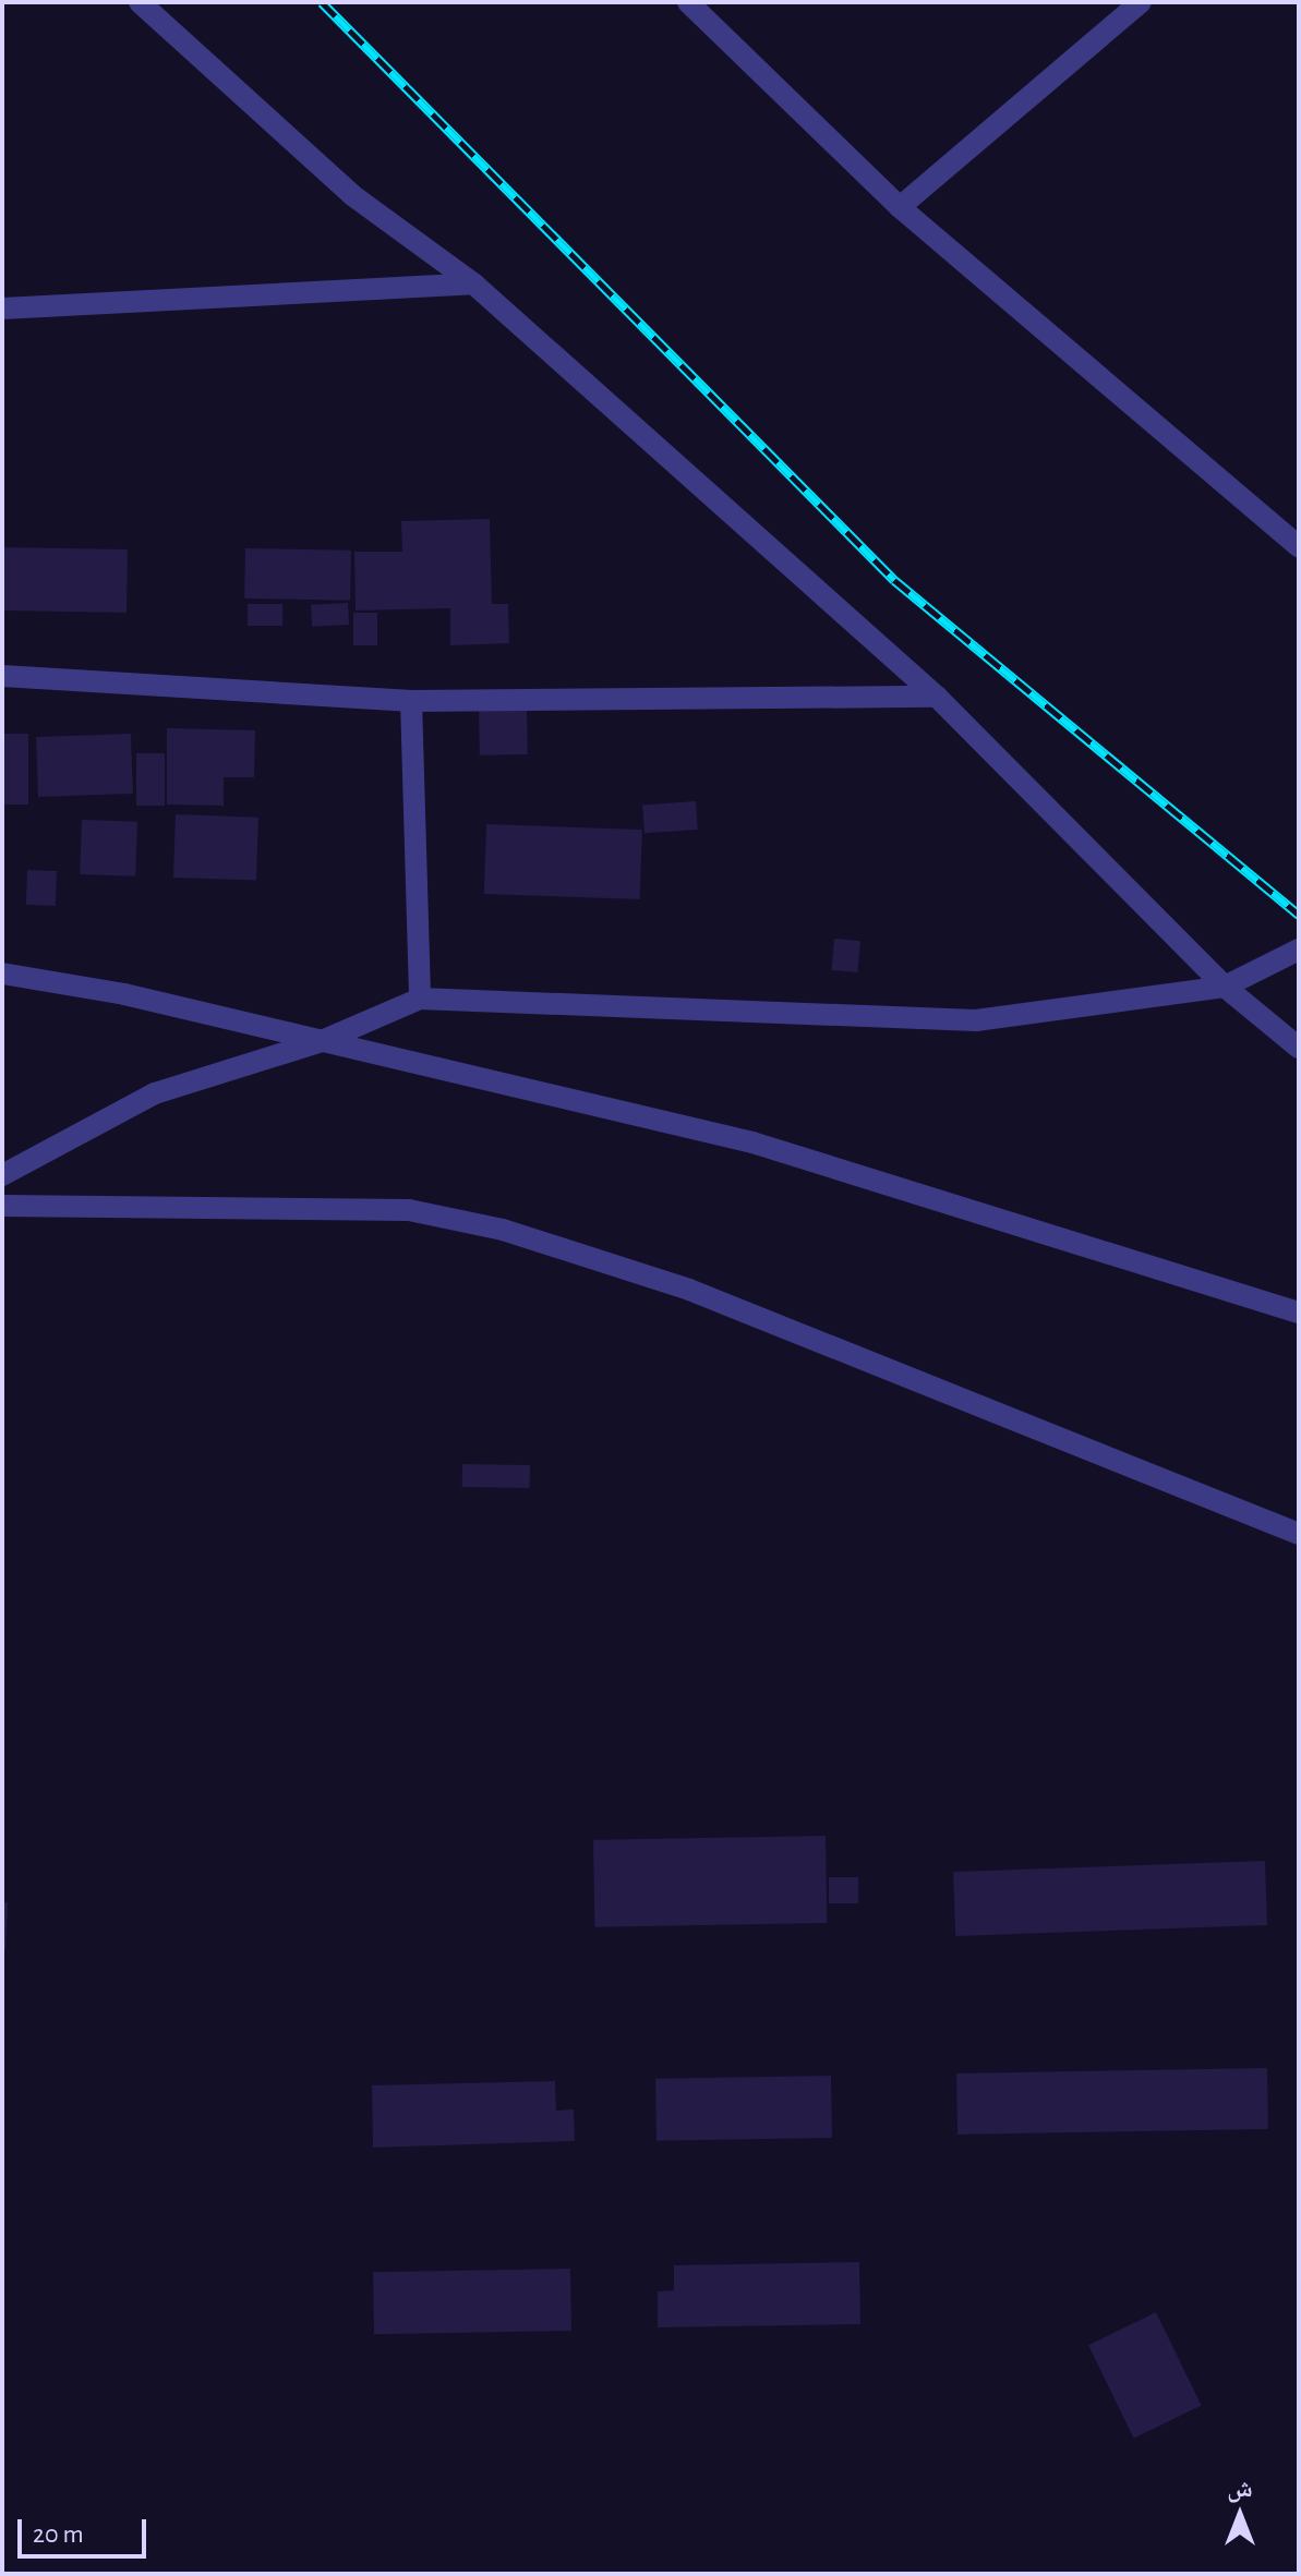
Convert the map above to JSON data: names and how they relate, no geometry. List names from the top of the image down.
{
  "scale_bar": "20 m",
  "north": "top"
}
